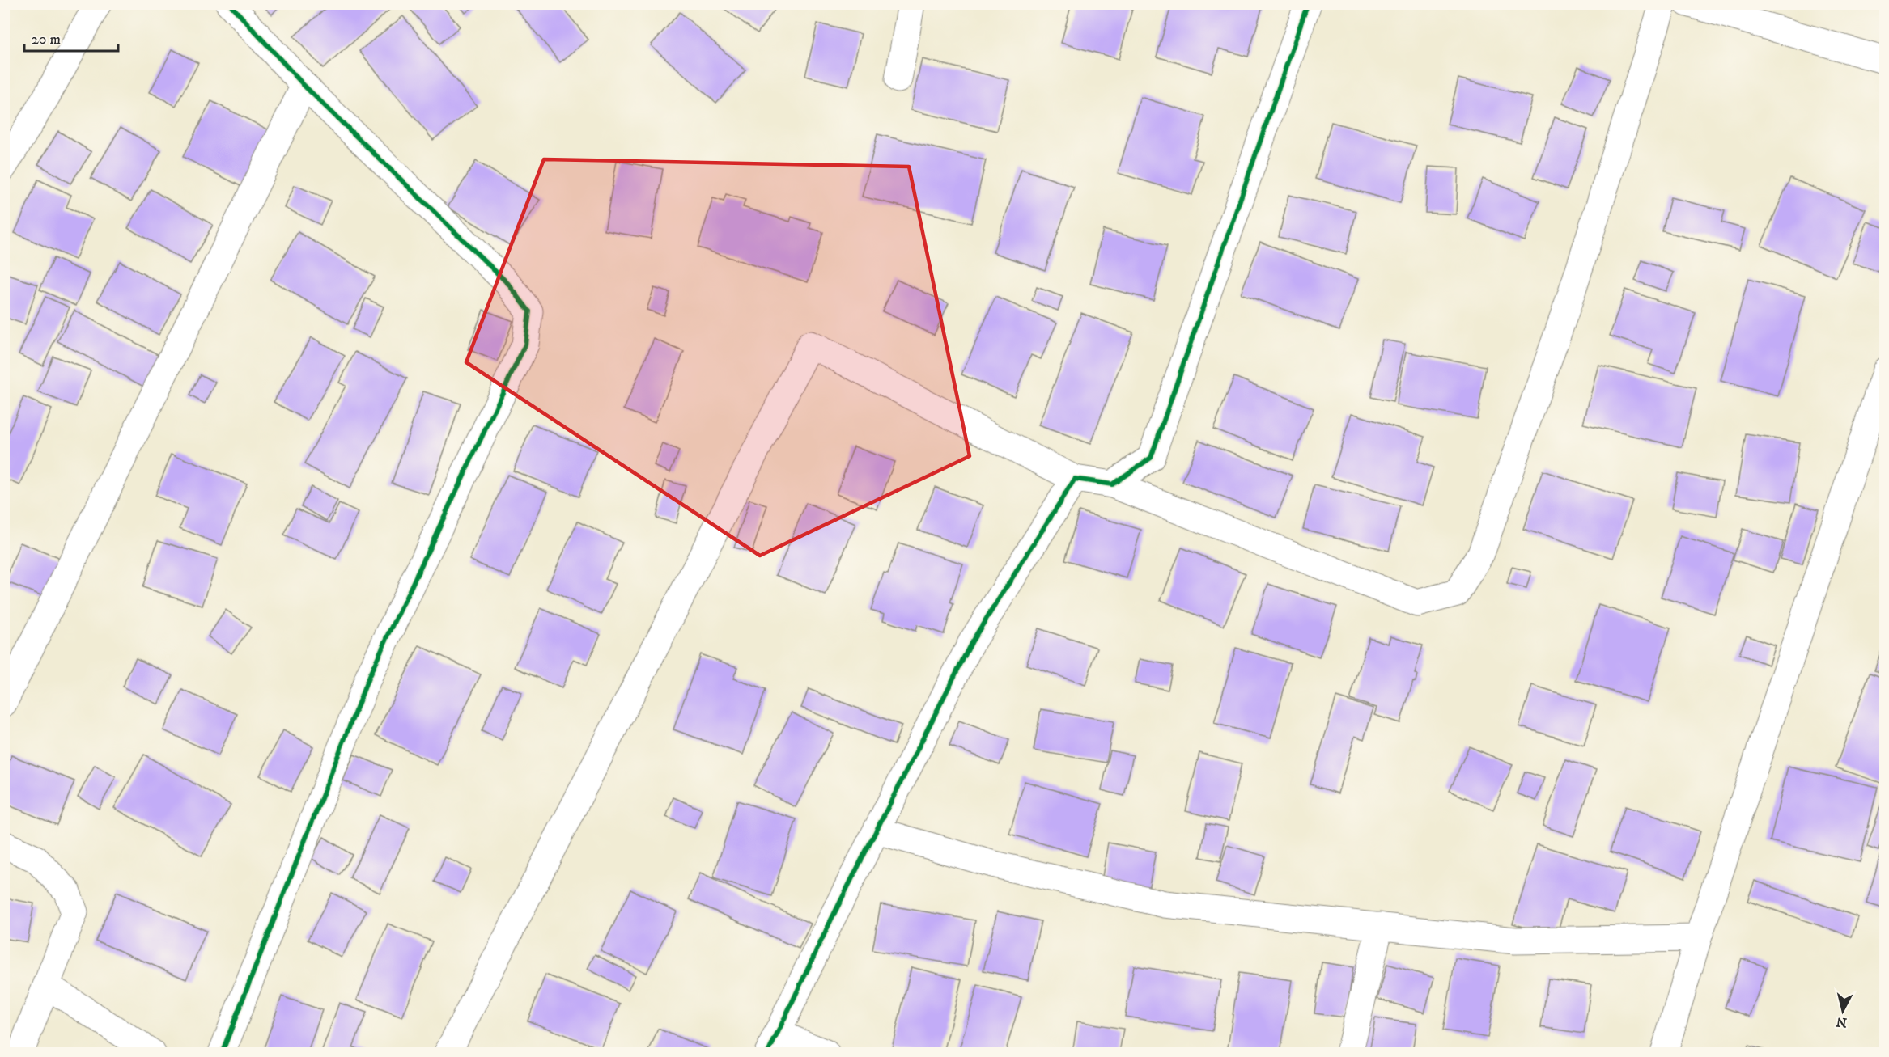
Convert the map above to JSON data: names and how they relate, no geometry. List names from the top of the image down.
{
  "scale_bar": "20 m",
  "north": "bottom"
}
